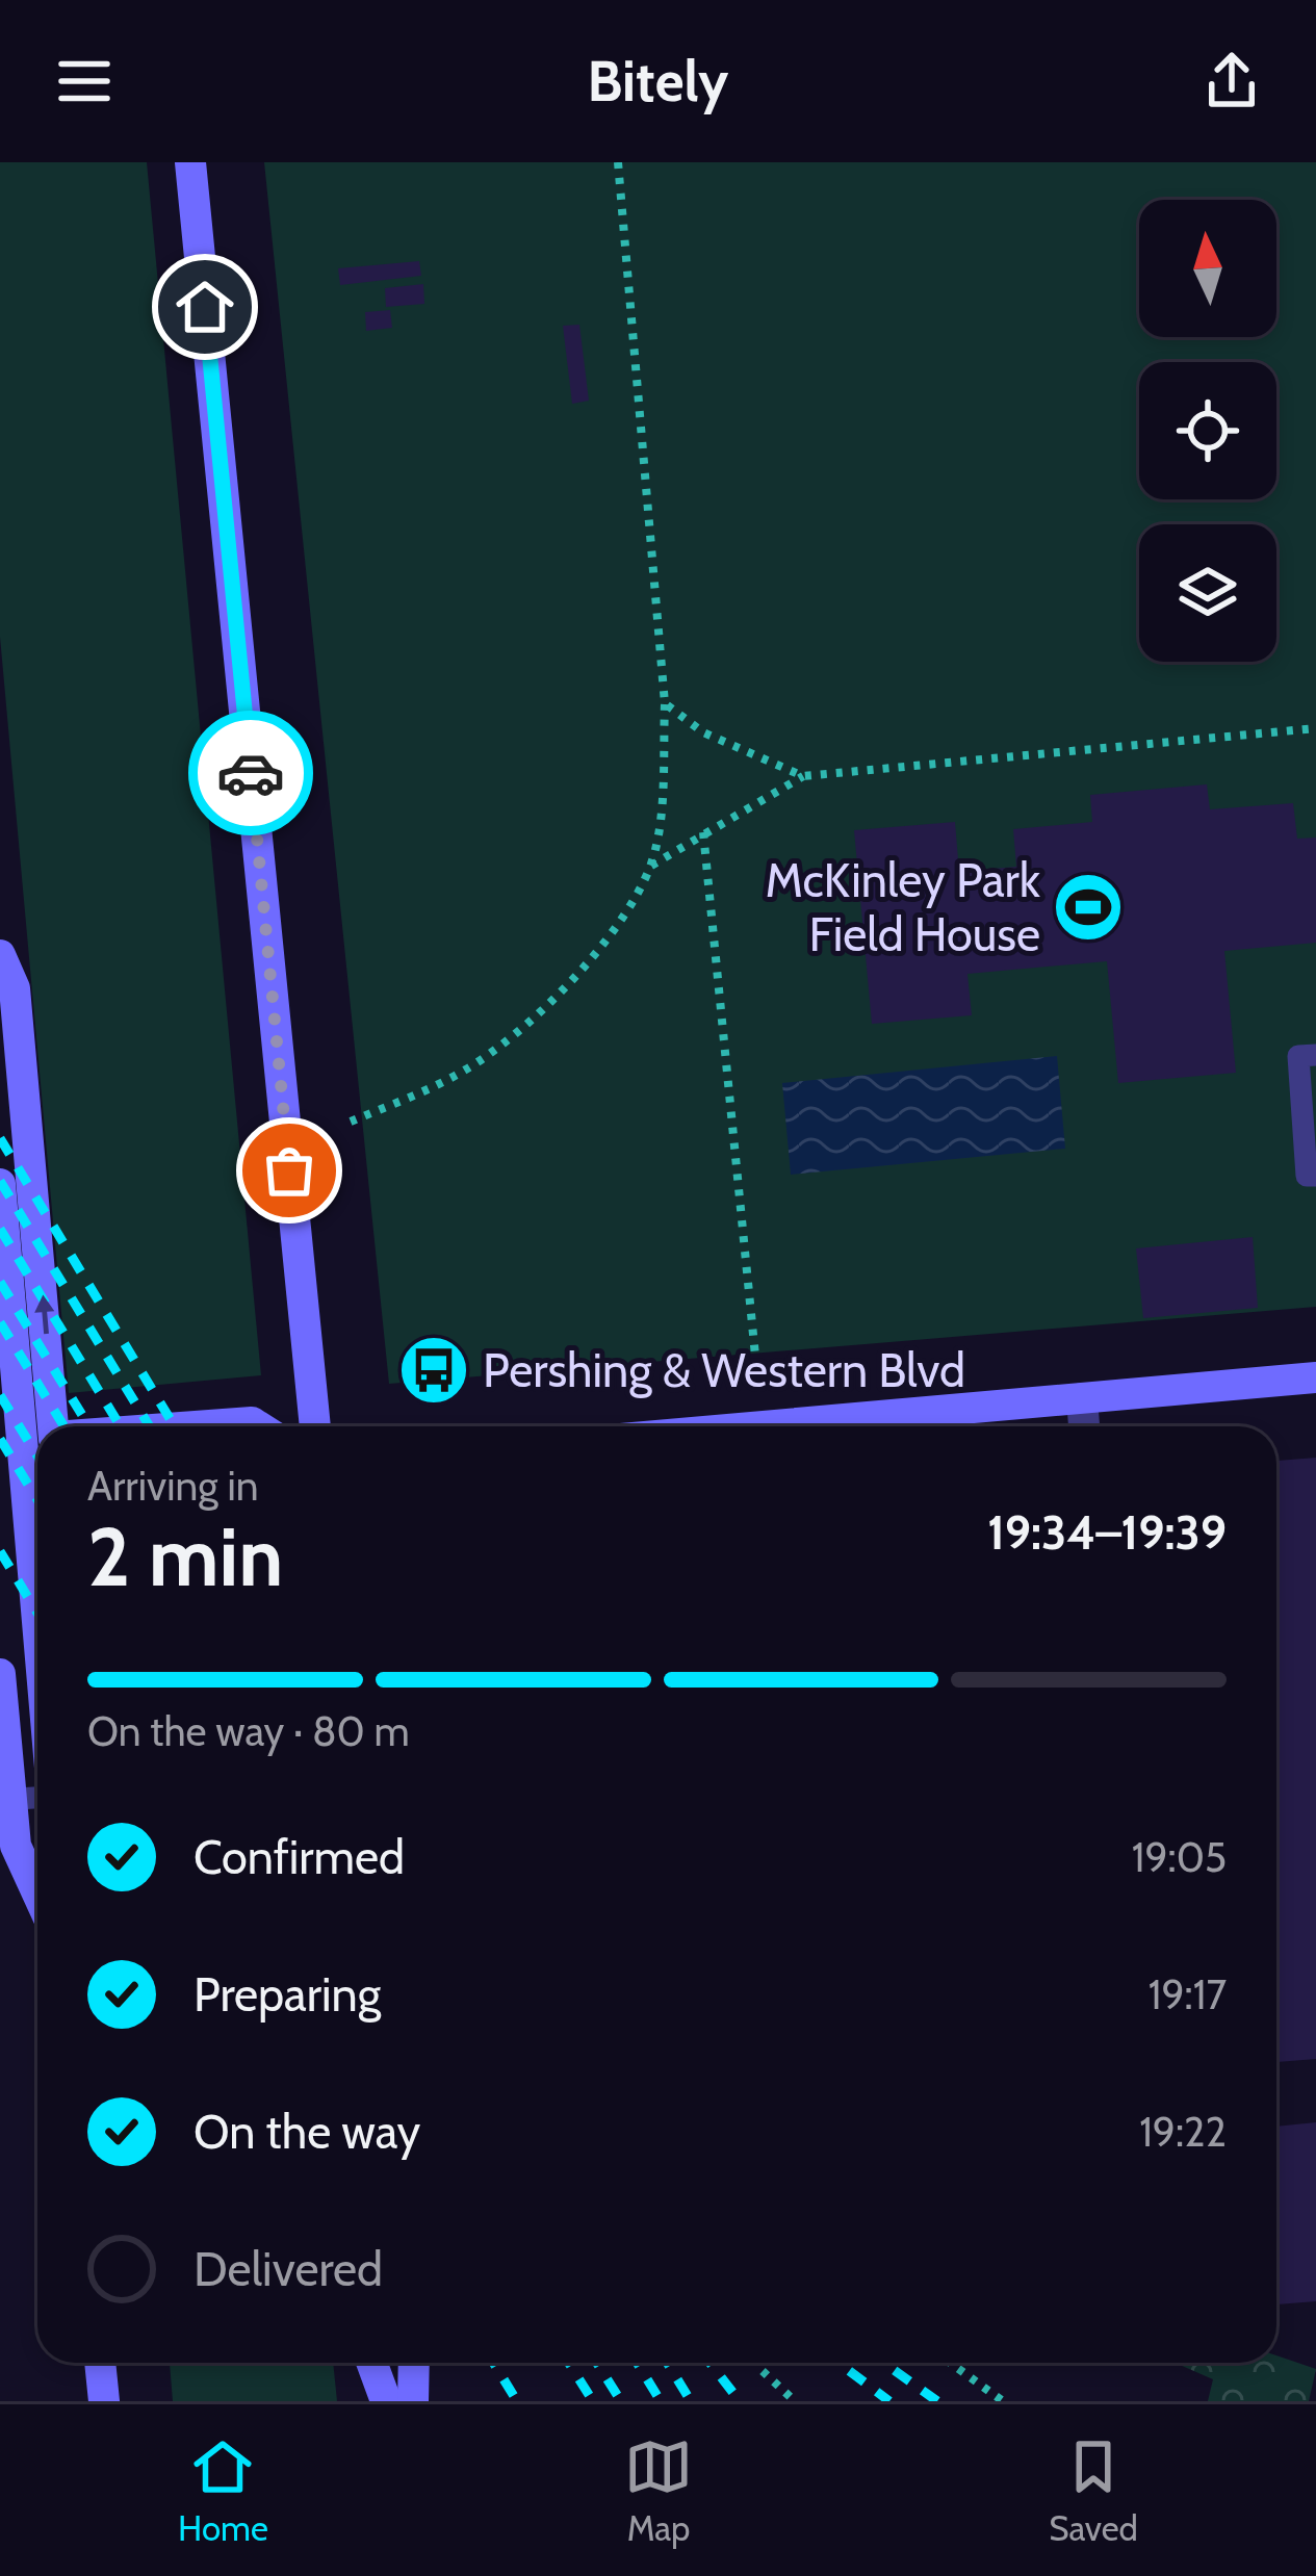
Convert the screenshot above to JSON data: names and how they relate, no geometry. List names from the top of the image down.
{
  "places": {
    "sports": ["McKinley Park Field House"],
    "bus stop": ["Pershing & Western Blvd"]
  },
  "north": "top",
  "page": {
    "header": "Bitely",
    "heading": ["2 min", "Arriving in", "19:34–19:39"],
    "bar": "On the way · 80 m",
    "list": [
      ["Confirmed", "19:05"],
      ["Preparing", "19:17"],
      ["On the way", "19:22"],
      "Delivered"
    ],
    "tabs": ["Home", "Map", "Saved"]
  }
}
